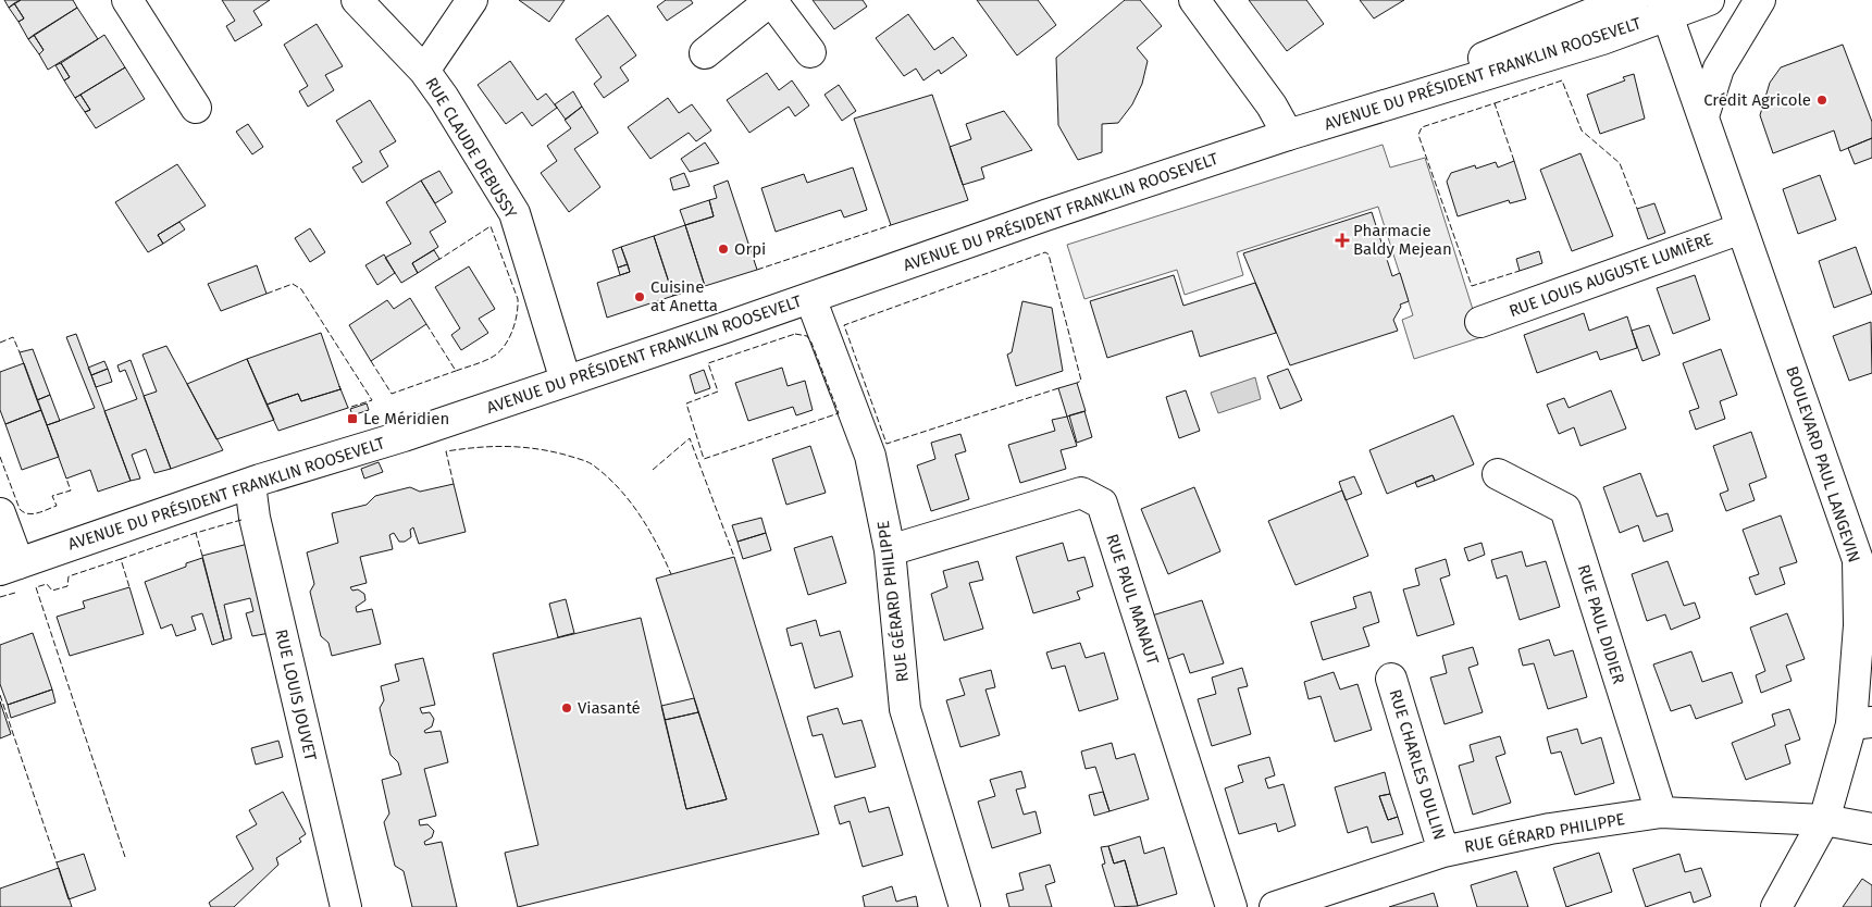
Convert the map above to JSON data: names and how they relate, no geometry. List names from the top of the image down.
{
  "streets": {
    "street": [
      "AVENUE DU PRÉSIDENT FRANKLIN ROOSEVELT",
      "RUE CLAUDE DEBUSSY",
      "RUE LOUIS AUGUSTE LUMIÈRE",
      "BOULEVARD PAUL LANGEVIN",
      "RUE PAUL MANAUT",
      "RUE GÉRARD PHILIPPE",
      "RUE PAUL DIDIER",
      "RUE LOUIS JOUVET",
      "RUE CHARLES DULLIN"
    ]
  },
  "crossings": [
    ["AVENUE DU PRÉSIDENT FRANKLIN ROOSEVELT", "RUE CLAUDE DEBUSSY"],
    ["AVENUE DU PRÉSIDENT FRANKLIN ROOSEVELT", "BOULEVARD PAUL LANGEVIN"],
    ["AVENUE DU PRÉSIDENT FRANKLIN ROOSEVELT", "RUE GÉRARD PHILIPPE"],
    ["AVENUE DU PRÉSIDENT FRANKLIN ROOSEVELT", "RUE LOUIS JOUVET"],
    ["RUE LOUIS AUGUSTE LUMIÈRE", "BOULEVARD PAUL LANGEVIN"],
    ["BOULEVARD PAUL LANGEVIN", "RUE GÉRARD PHILIPPE"],
    ["RUE PAUL MANAUT", "RUE GÉRARD PHILIPPE"],
    ["RUE GÉRARD PHILIPPE", "RUE PAUL DIDIER"],
    ["RUE GÉRARD PHILIPPE", "RUE CHARLES DULLIN"]
  ],
  "places": {
    "other": [
      "Crédit Agricole",
      "Orpi",
      "Cuisine at Anetta",
      "Viasanté"
    ],
    "health": ["Pharmacie Baldy Mejean"],
    "transit": ["Le Méridien"]
  }
}
